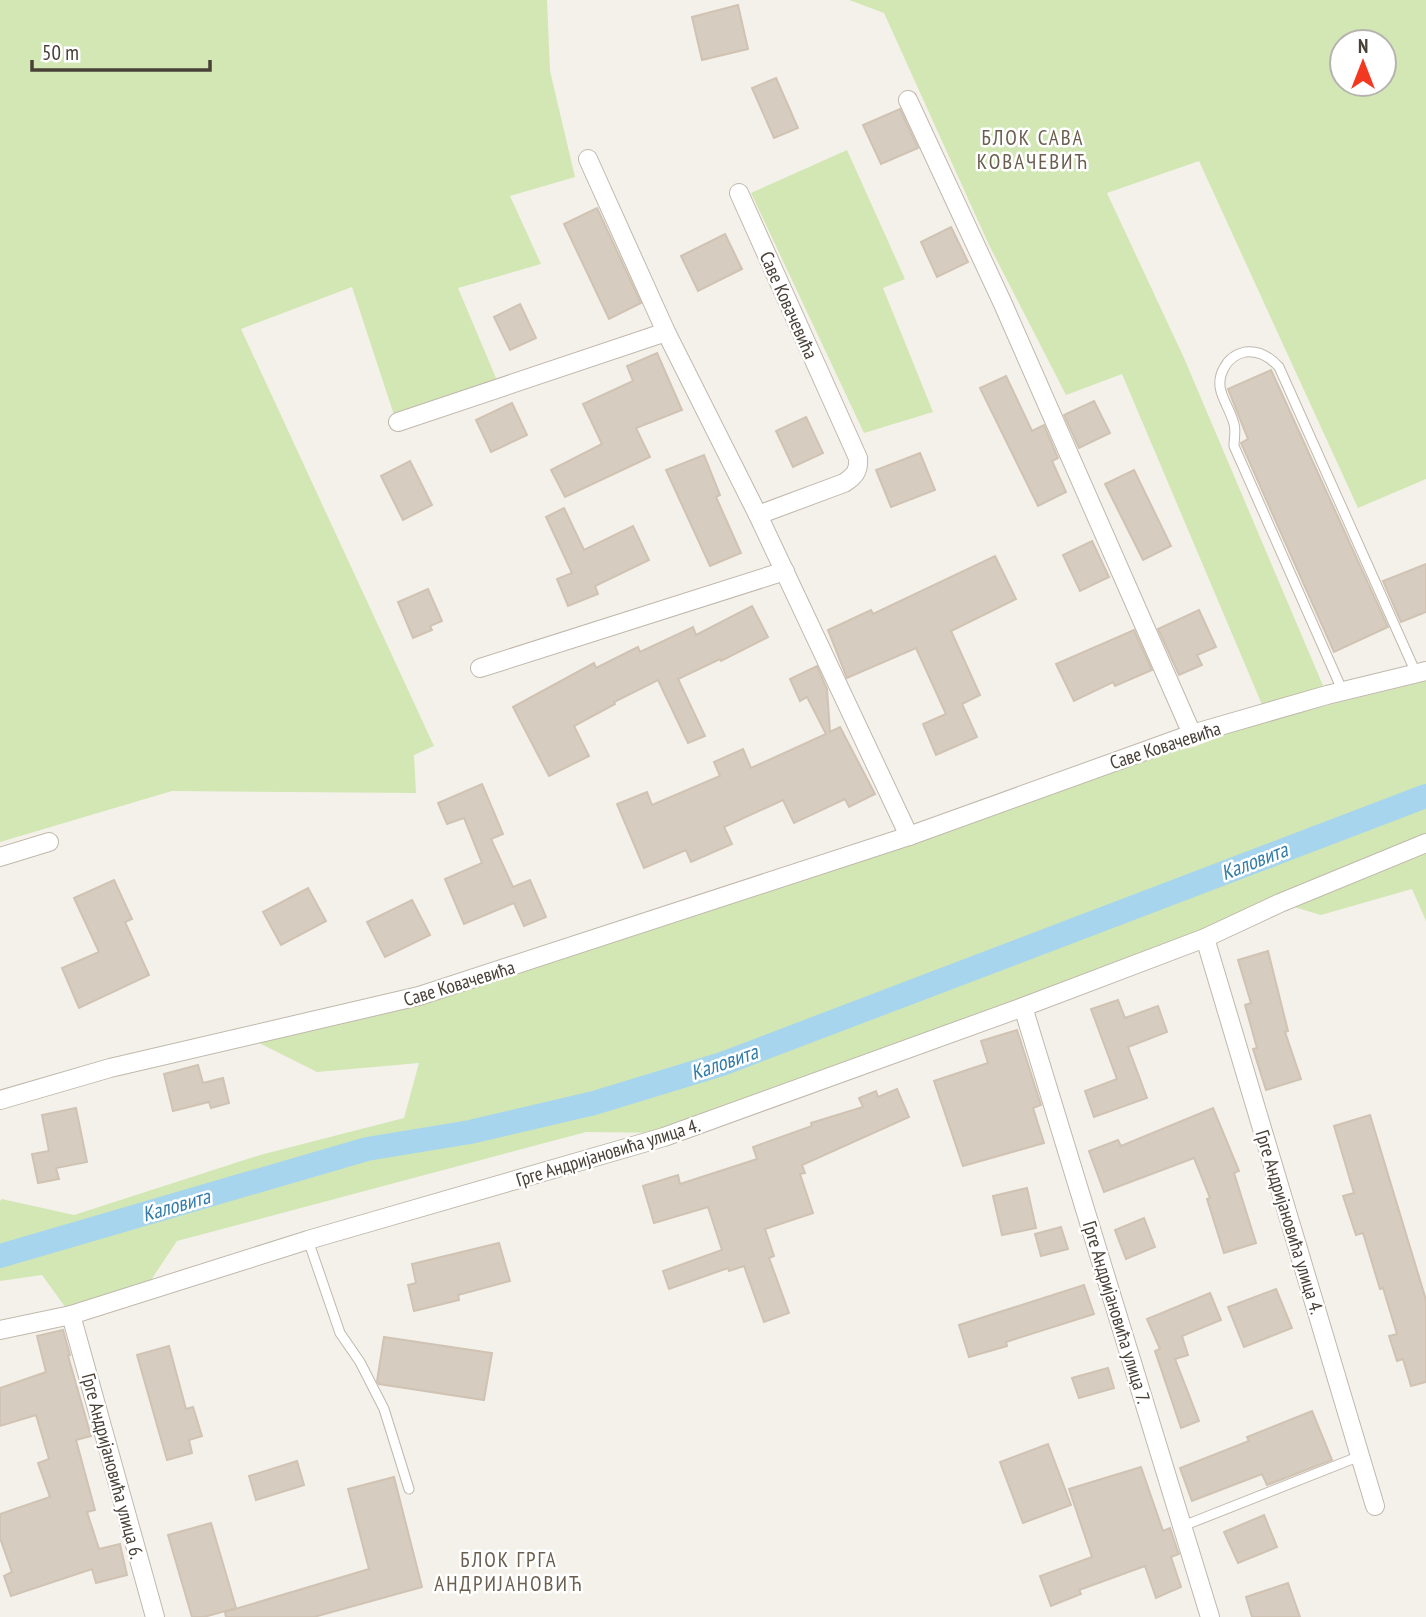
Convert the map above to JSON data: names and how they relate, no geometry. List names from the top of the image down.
{
  "streets": {
    "street": [
      "Саве Ковачевића",
      "Грге Андријановића улица 4.",
      "Грге Андријановића улица 7.",
      "Грге Андријановића улица 6."
    ]
  },
  "crossings": [
    ["Грге Андријановића улица 4.", "Грге Андријановића улица 7."],
    ["Грге Андријановића улица 4.", "Грге Андријановића улица 6."]
  ],
  "districts": ["БЛОК САВА КОВАЧЕВИЋ", "БЛОК ГРГА АНДРИЈАНОВИЋ"],
  "water": ["Каловита"],
  "scale_bar": "50 m",
  "north": "top"
}
